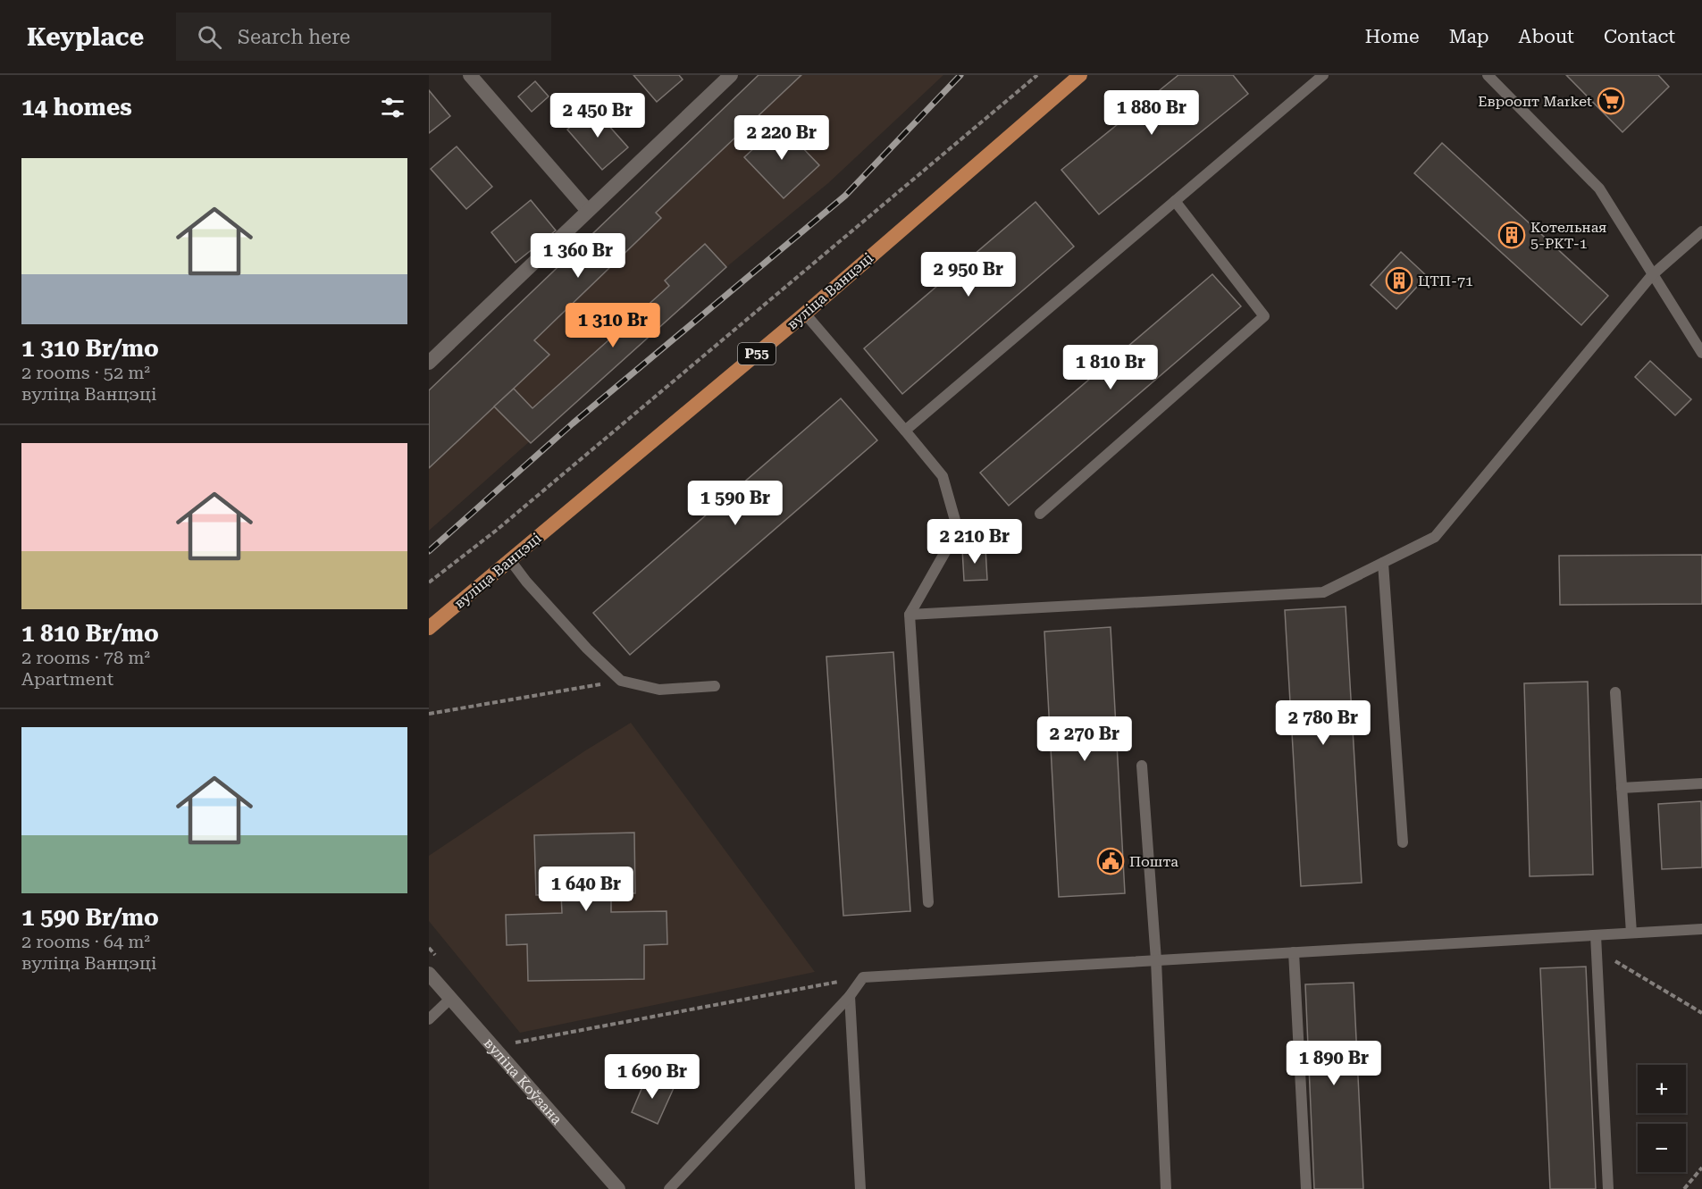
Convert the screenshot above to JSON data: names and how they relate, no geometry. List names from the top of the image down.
{
  "streets": {
    "main road": ["вуліца Ванцэці", "Р55"],
    "street": ["вуліца Коўзана"]
  },
  "places": {
    "supermarket": ["Евроопт Market"],
    "building": ["Котельная 5-РКТ-1", "ЦТП-71"],
    "public building": ["Пошта"]
  },
  "page": {
    "header": "Keyplace",
    "search": "Search here",
    "nav": [
      "Home",
      "Map",
      "About",
      "Contact"
    ],
    "heading": "14 homes",
    "price": [
      "1 880 Br",
      "2 450 Br",
      "2 220 Br",
      "1 360 Br",
      "2 950 Br",
      "1 310 Br",
      "1 810 Br",
      "1 590 Br",
      "2 210 Br",
      "2 780 Br",
      "2 270 Br",
      "1 640 Br",
      "1 890 Br",
      "1 690 Br"
    ],
    "list": [
      {
        "name": "1 310 Br/mo",
        "note": "2 rooms · 52 m² · вуліца Ванцэці"
      },
      {
        "name": "1 810 Br/mo",
        "note": "2 rooms · 78 m² · Apartment"
      },
      {
        "name": "1 590 Br/mo",
        "note": "2 rooms · 64 m² · вуліца Ванцэці"
      }
    ],
    "map_buttons": ["+", "−"]
  }
}
